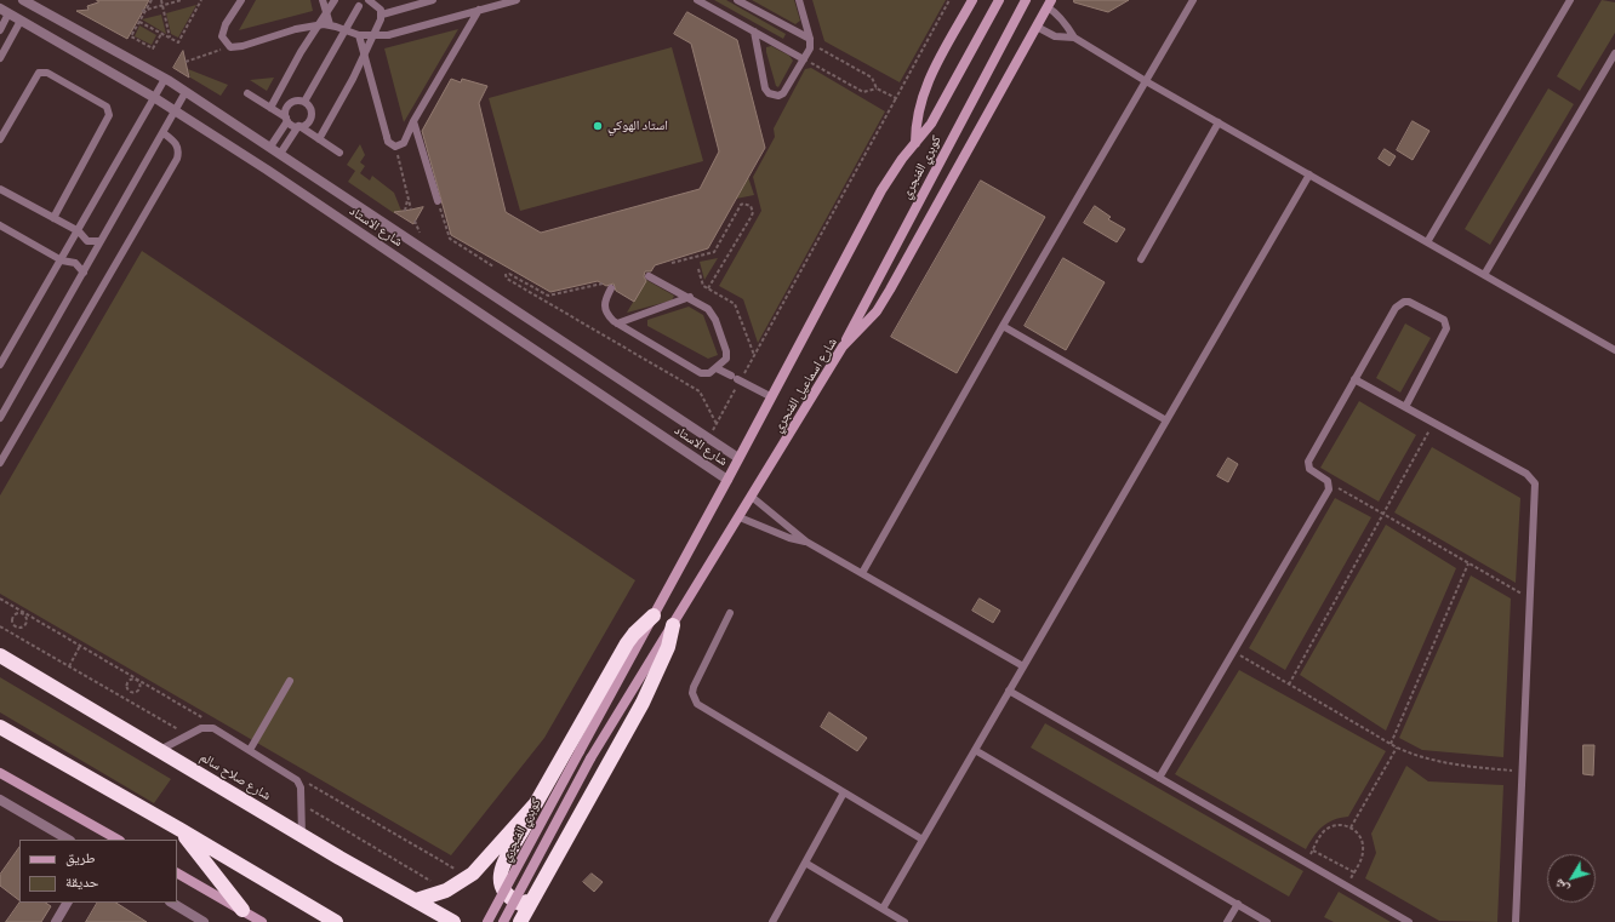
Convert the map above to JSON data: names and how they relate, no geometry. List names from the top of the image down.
{
  "streets": {
    "highway": ["شارع صلاح سالم"],
    "main road": ["كوبري الفنجري", "شارع اسماعيل الفنجري"],
    "street": ["شارع الاستاد"]
  },
  "crossings": [
    ["كوبري الفنجري", "شارع اسماعيل الفنجري"],
    ["شارع الاستاد", "شارع اسماعيل الفنجري"]
  ],
  "places": ["استاد الهوكي"],
  "legend": ["طريق", "حديقة"],
  "north": "bottom left"
}
